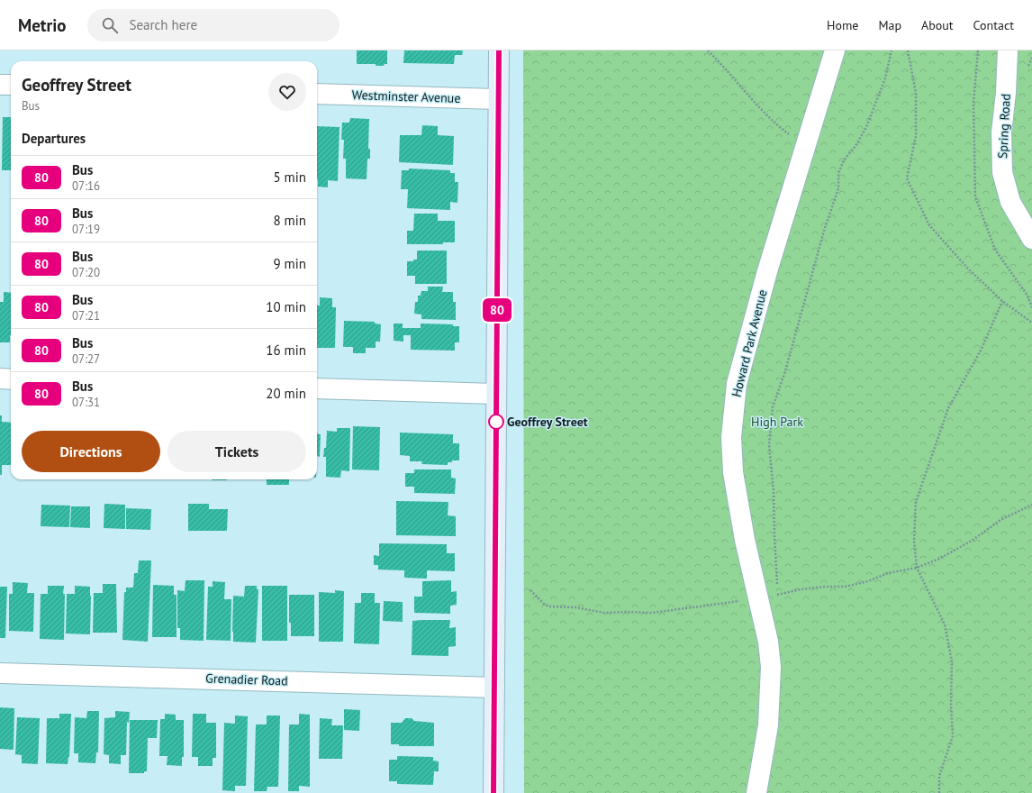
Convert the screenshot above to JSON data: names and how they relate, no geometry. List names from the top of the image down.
{
  "streets": {
    "street": [
      "Westminster Avenue",
      "Spring Road",
      "Howard Park Avenue",
      "Grenadier Road"
    ]
  },
  "parks": ["High Park"],
  "places": ["Geoffrey Street"],
  "lines": ["bus line 80"],
  "page": {
    "header": "Metrio",
    "search": "Search here",
    "nav": [
      "Home",
      "Map",
      "About",
      "Contact"
    ],
    "on_map": "80",
    "heading": [
      ["Geoffrey Street", "Bus"],
      "Departures"
    ],
    "list": [
      {
        "mark": "80",
        "name": "Bus",
        "note": "07:16",
        "value": "5 min"
      },
      {
        "mark": "80",
        "name": "Bus",
        "note": "07:19",
        "value": "8 min"
      },
      {
        "mark": "80",
        "name": "Bus",
        "note": "07:20",
        "value": "9 min"
      },
      {
        "mark": "80",
        "name": "Bus",
        "note": "07:21",
        "value": "10 min"
      },
      {
        "mark": "80",
        "name": "Bus",
        "note": "07:27",
        "value": "16 min"
      },
      {
        "mark": "80",
        "name": "Bus",
        "note": "07:31",
        "value": "20 min"
      }
    ],
    "buttons": ["Directions", "Tickets"]
  }
}
